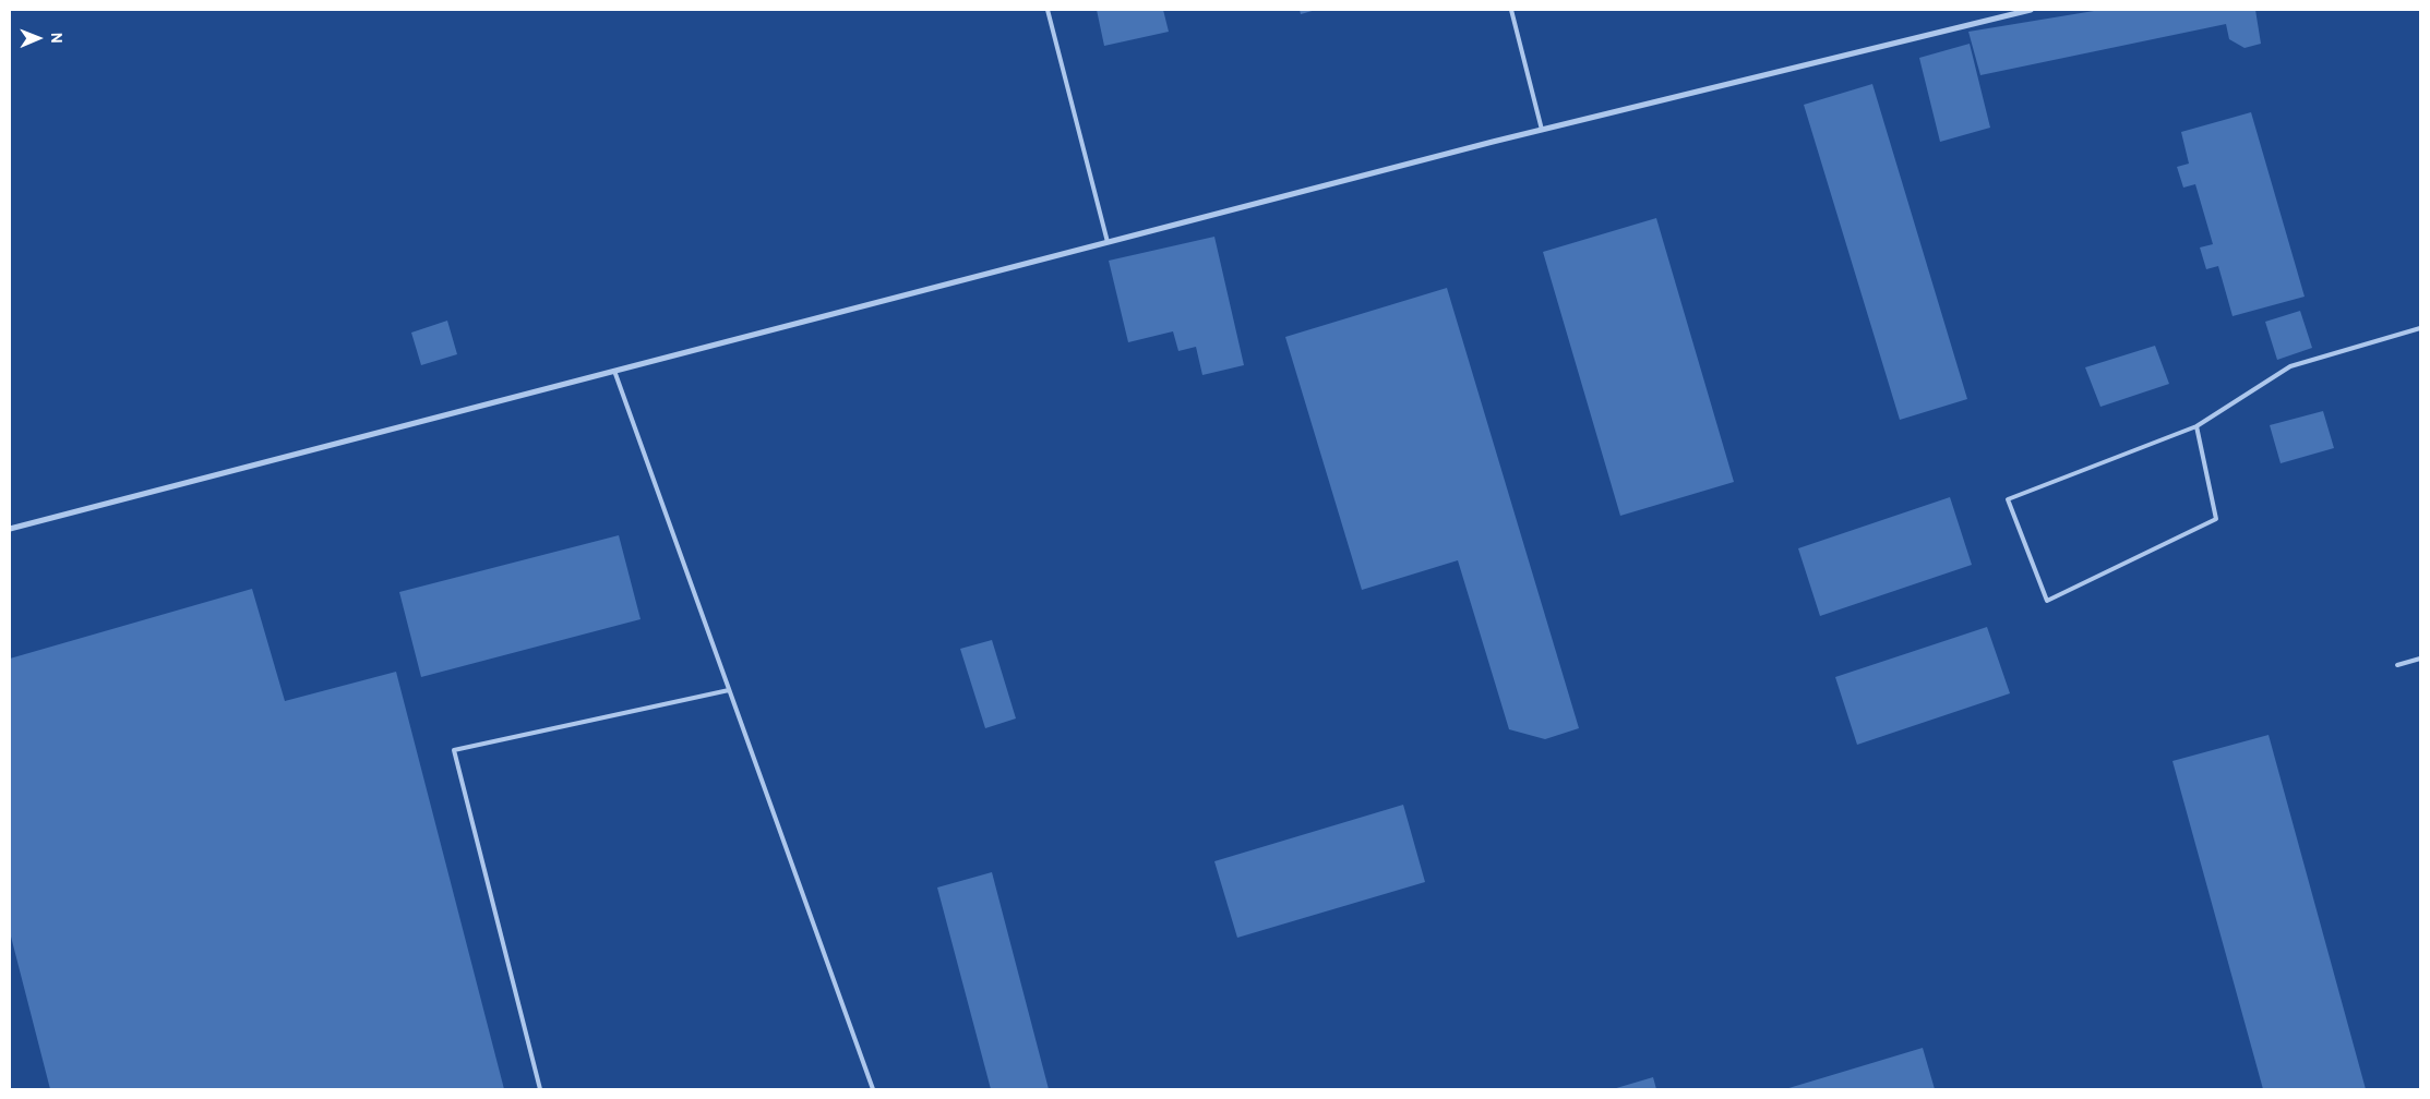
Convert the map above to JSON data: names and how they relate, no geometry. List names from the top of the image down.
{
  "north": "right"
}
